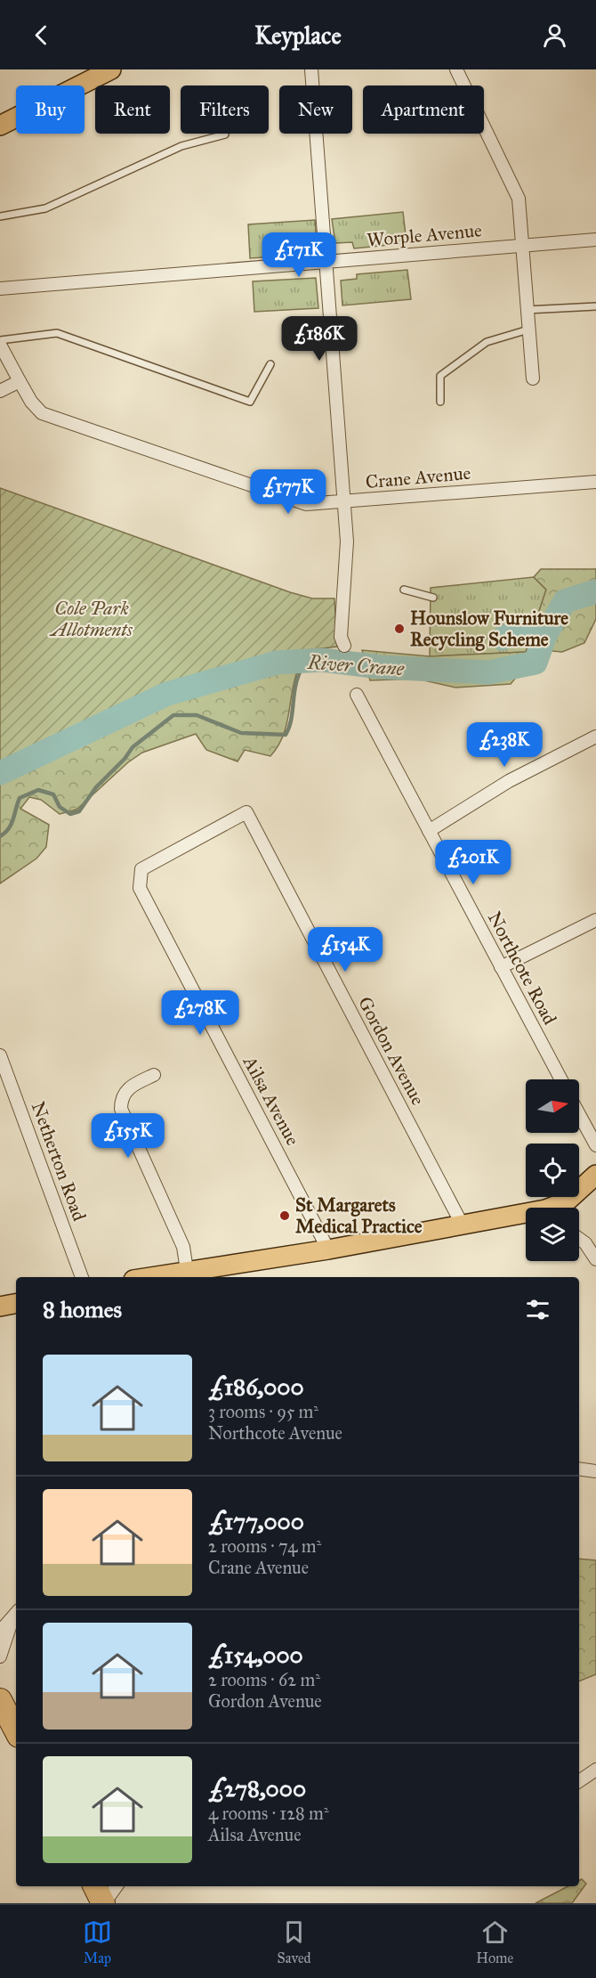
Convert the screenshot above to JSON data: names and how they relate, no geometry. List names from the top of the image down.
{
  "streets": {
    "street": [
      "Worple Avenue",
      "Crane Avenue",
      "Northcote Road",
      "Gordon Avenue",
      "Ailsa Avenue",
      "Netherton Road"
    ]
  },
  "crossings": [
    ["Gordon Avenue", "Ailsa Avenue"]
  ],
  "water": ["River Crane"],
  "parks": ["Cole Park Allotments"],
  "places": ["Hounslow Furniture Recycling Scheme", "St Margarets Medical Practice"],
  "north": "right",
  "page": {
    "header": "Keyplace",
    "chip": [
      "Buy",
      "Rent",
      "Filters",
      "New",
      "Apartment"
    ],
    "price": [
      "£171K",
      "£186K",
      "£177K",
      "£238K",
      "£201K",
      "£154K",
      "£278K",
      "£155K"
    ],
    "heading": "8 homes",
    "list": [
      {
        "name": "£186,000",
        "note": "3 rooms · 95 m² · Northcote Avenue"
      },
      {
        "name": "£177,000",
        "note": "2 rooms · 74 m² · Crane Avenue"
      },
      {
        "name": "£154,000",
        "note": "2 rooms · 62 m² · Gordon Avenue"
      },
      {
        "name": "£278,000",
        "note": "4 rooms · 128 m² · Ailsa Avenue"
      }
    ],
    "tabs": ["Map", "Saved", "Home"]
  }
}
